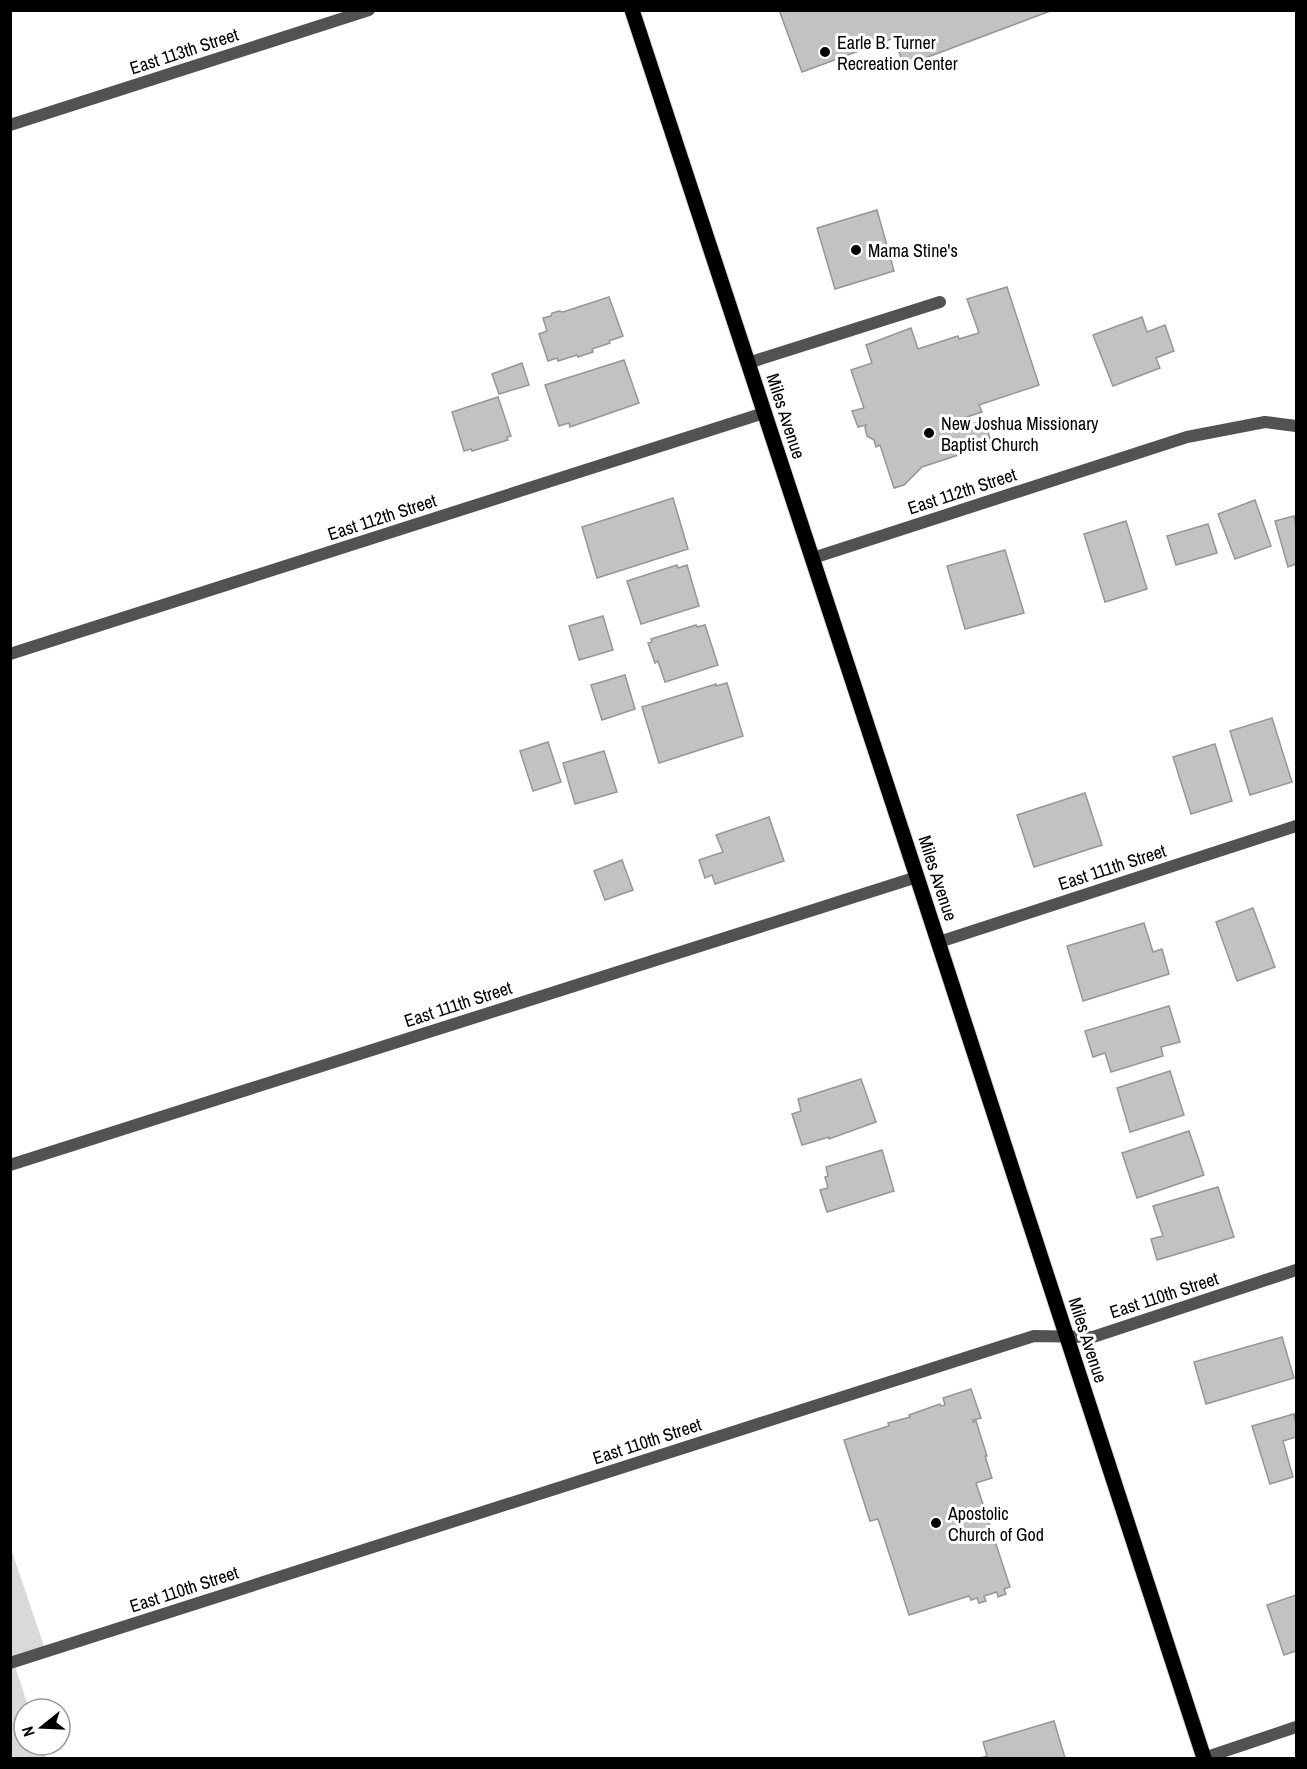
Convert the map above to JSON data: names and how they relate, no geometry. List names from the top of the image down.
{
  "streets": {
    "main road": ["Miles Avenue"],
    "street": [
      "East 113th Street",
      "East 112th Street",
      "East 111th Street",
      "East 110th Street"
    ]
  },
  "crossings": [
    ["Miles Avenue", "East 112th Street"],
    ["Miles Avenue", "East 111th Street"],
    ["Miles Avenue", "East 110th Street"]
  ],
  "places": [
    "Earle B. Turner Recreation Center",
    "Mama Stine's",
    "New Joshua Missionary Baptist Church",
    "Apostolic Church of God"
  ],
  "north": "left"
}
